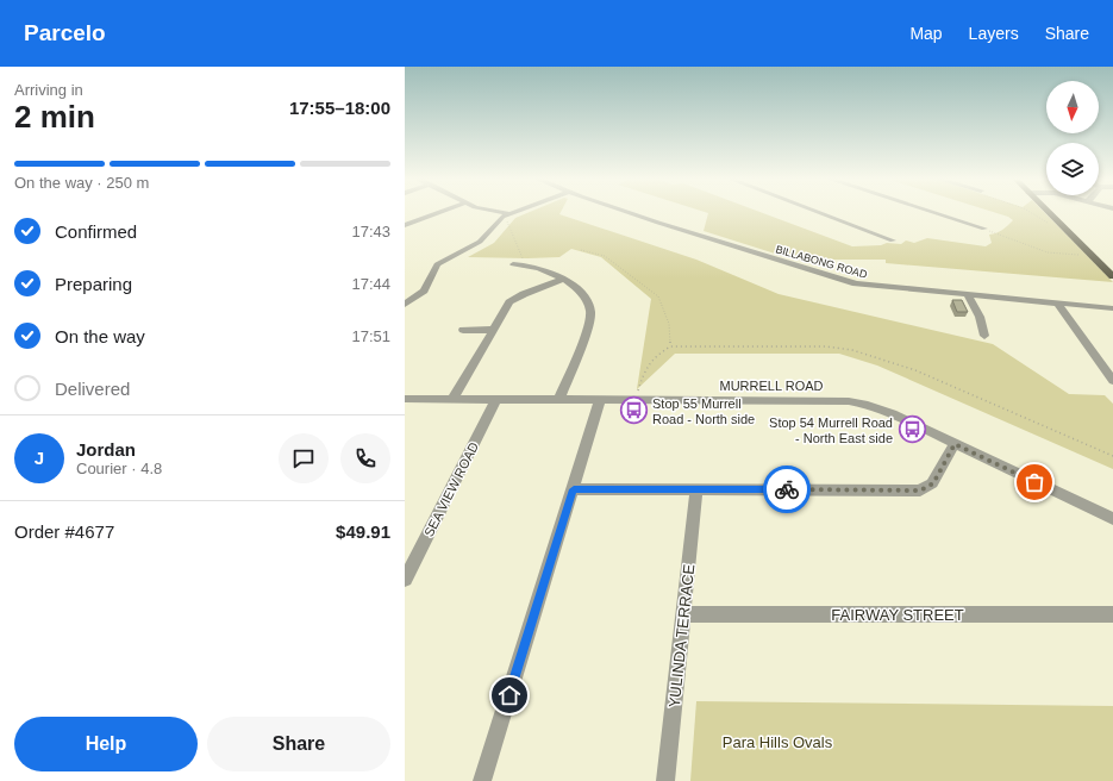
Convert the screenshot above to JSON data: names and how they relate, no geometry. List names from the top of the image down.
{
  "streets": {
    "street": [
      "BILLABONG ROAD",
      "MURRELL ROAD",
      "SEA VIEW ROAD",
      "FAIRWAY STREET",
      "YULINDA TERRACE"
    ]
  },
  "crossings": [
    ["MURRELL ROAD", "SEA VIEW ROAD"],
    ["FAIRWAY STREET", "YULINDA TERRACE"]
  ],
  "parks": ["Para Hills Ovals"],
  "places": {
    "bus stop": ["Stop 55 Murrell Road - North side", "Stop 54 Murrell Road - North East side"]
  },
  "north": "bottom",
  "page": {
    "header": "Parcelo",
    "nav": ["Map", "Layers", "Share"],
    "heading": ["2 min", "Arriving in", "17:55–18:00"],
    "panel": [
      "Jordan",
      "Courier · 4.8",
      "Order #4677",
      "$49.91"
    ],
    "bar": "On the way · 250 m",
    "list": [
      ["Confirmed", "17:43"],
      ["Preparing", "17:44"],
      ["On the way", "17:51"],
      "Delivered"
    ],
    "round": "J",
    "buttons": ["Help", "Share"]
  }
}
